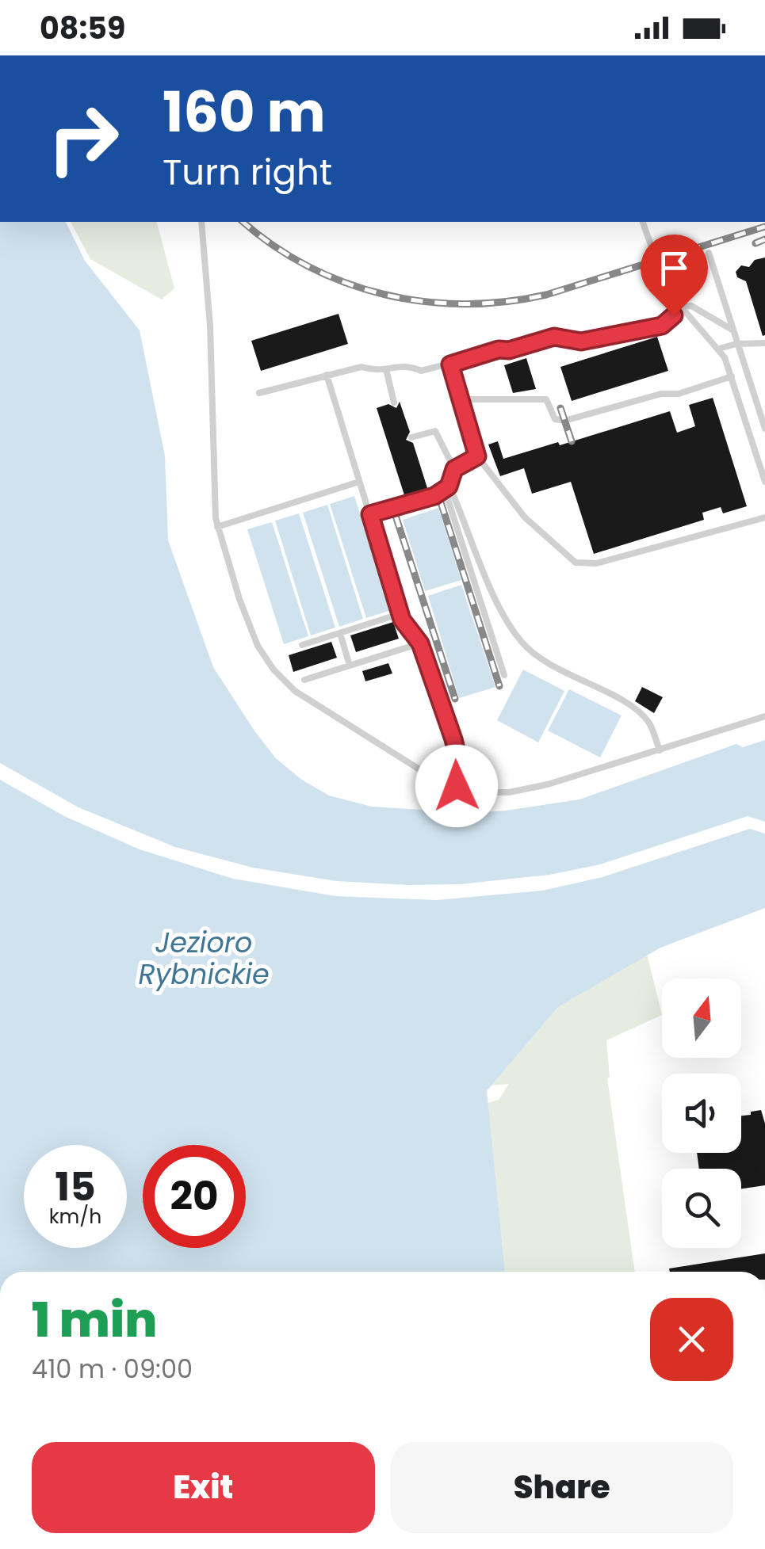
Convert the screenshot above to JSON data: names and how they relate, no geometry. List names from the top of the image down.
{
  "water": ["Jezioro Rybnickie"],
  "north": "top",
  "page": {
    "status": "08:59",
    "turn": ["160 m", "Turn right"],
    "speed": "15 km/h",
    "limit": "20",
    "heading": ["1 min", "410 m · 09:00"],
    "buttons": ["Exit", "Share"]
  }
}
